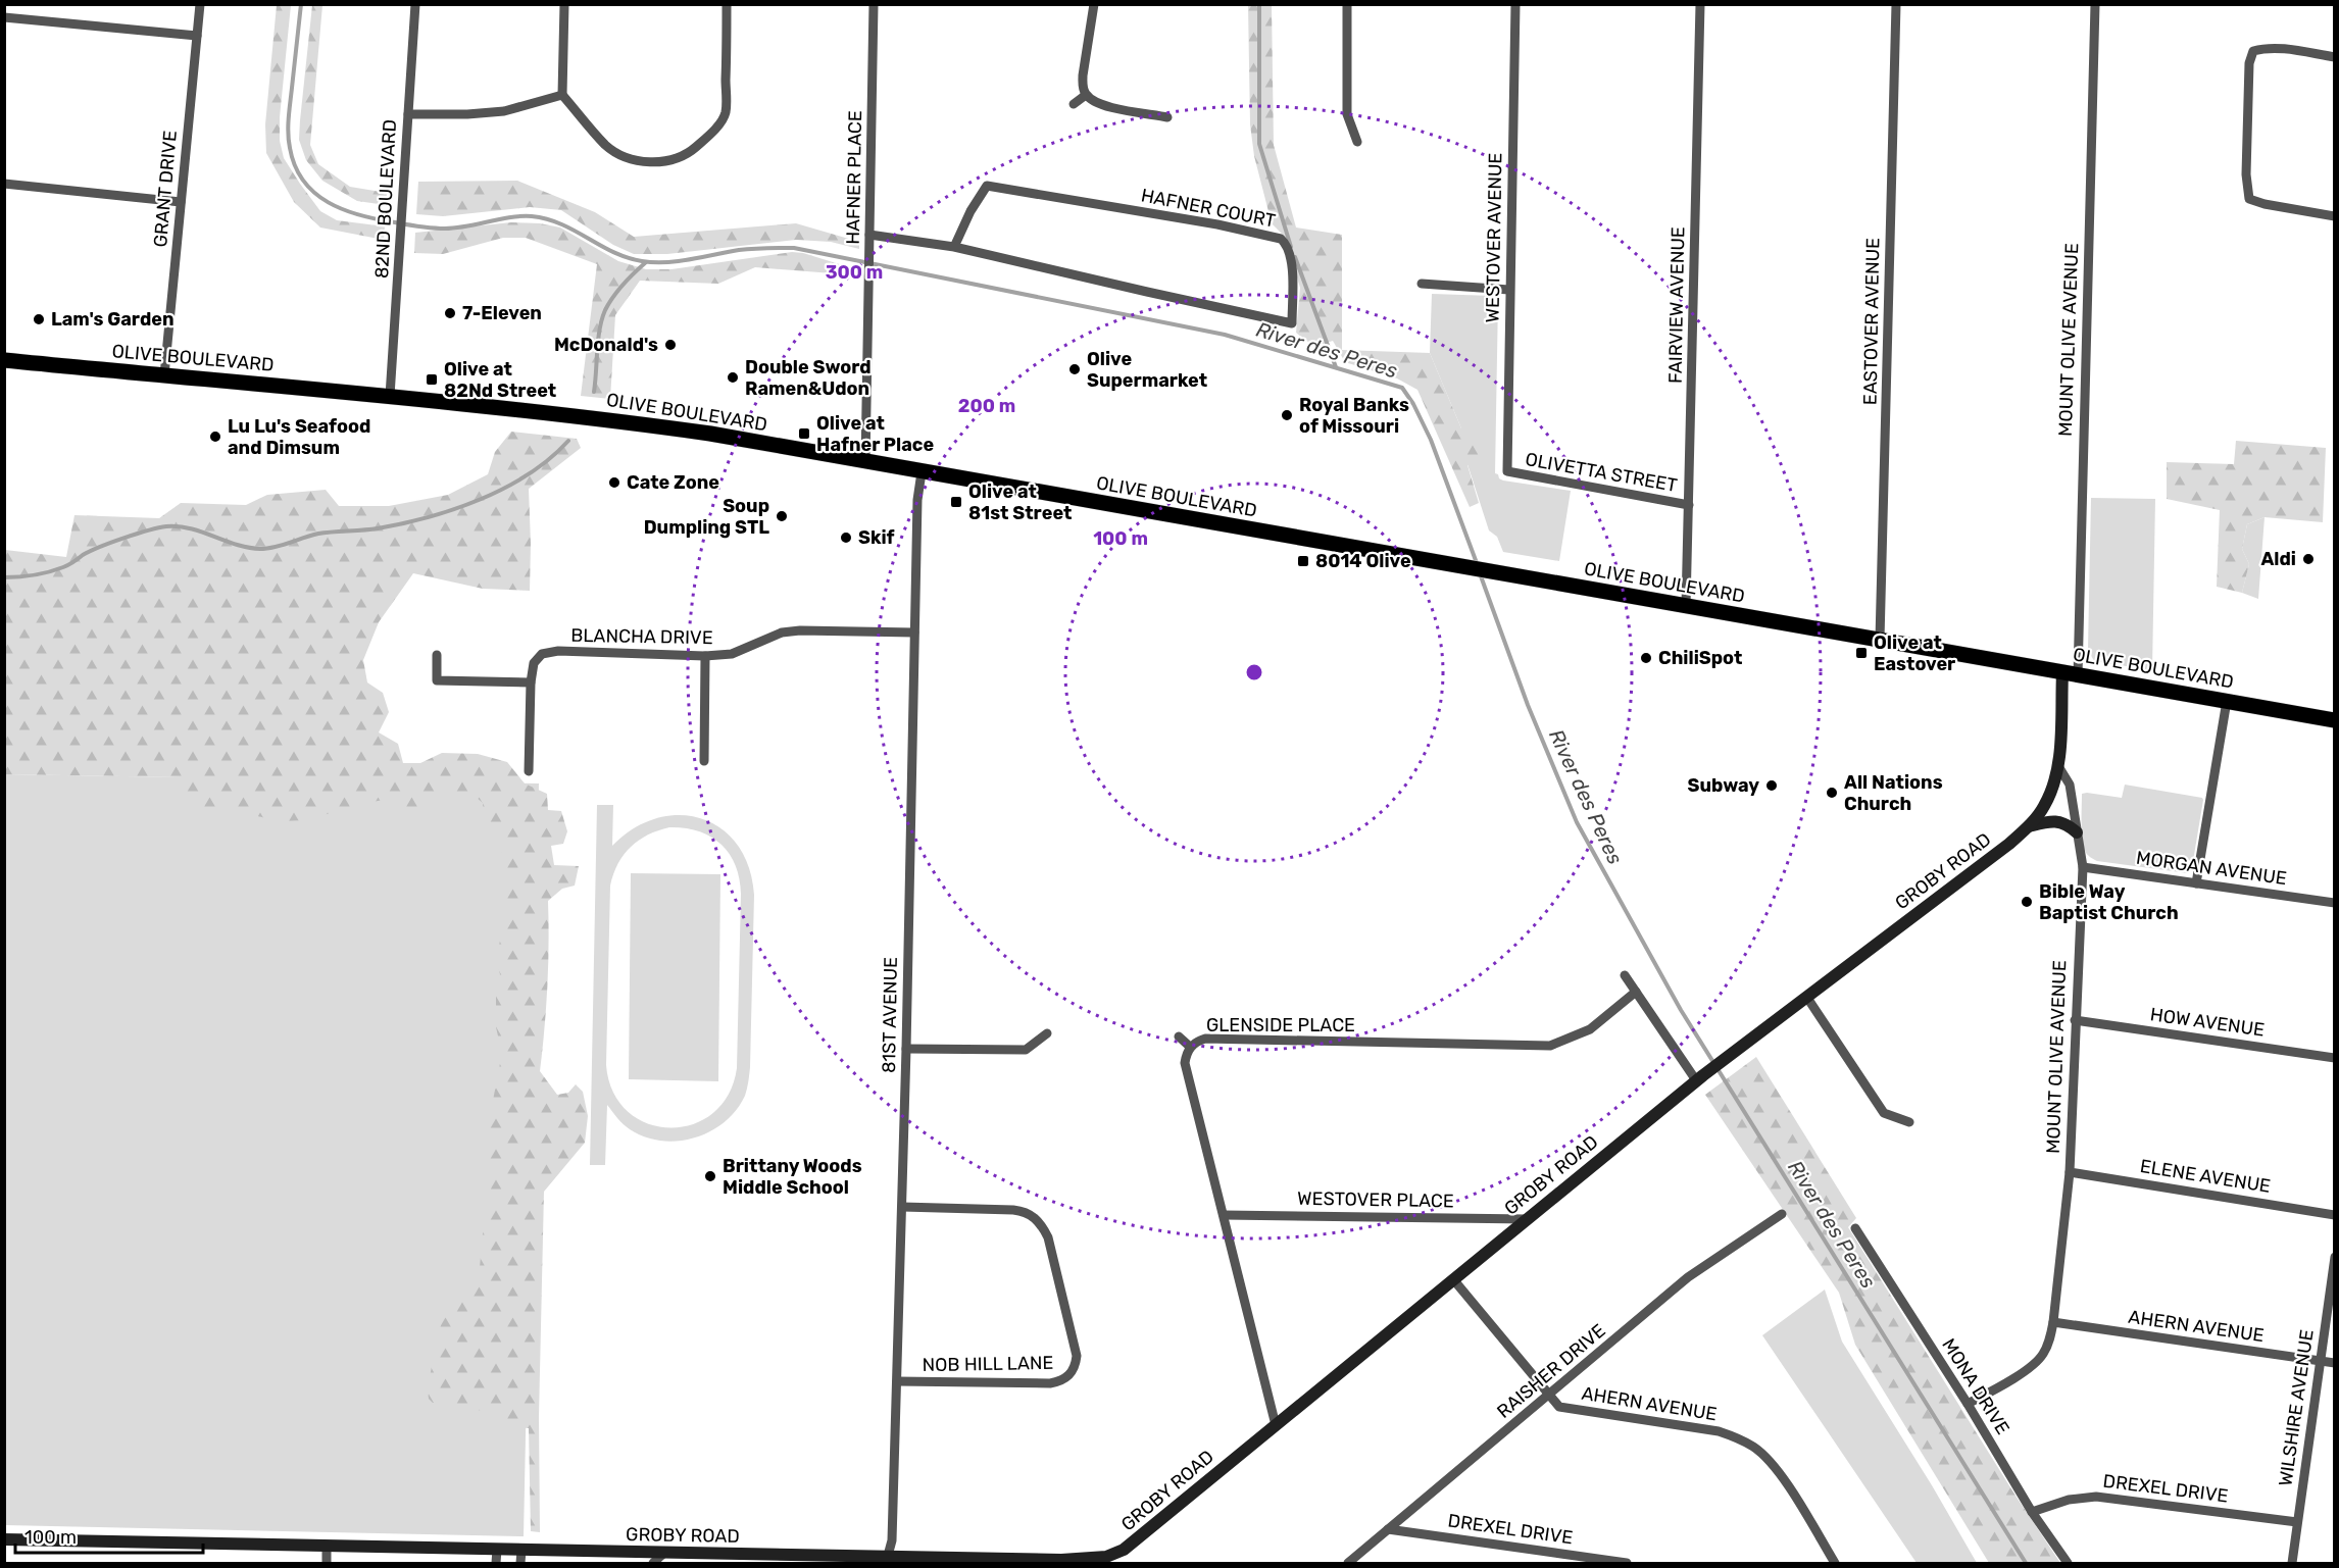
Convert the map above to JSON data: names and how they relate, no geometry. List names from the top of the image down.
{
  "streets": {
    "main road": ["OLIVE BOULEVARD"],
    "street": [
      "HAFNER PLACE",
      "GRANT DRIVE",
      "82ND BOULEVARD",
      "HAFNER COURT",
      "WESTOVER AVENUE",
      "FAIRVIEW AVENUE",
      "EASTOVER AVENUE",
      "MOUNT OLIVE AVENUE",
      "OLIVETTA STREET",
      "BLANCHA DRIVE",
      "MORGAN AVENUE",
      "GROBY ROAD",
      "81ST AVENUE",
      "HOW AVENUE",
      "GLENSIDE PLACE",
      "ELENE AVENUE",
      "WESTOVER PLACE",
      "AHERN AVENUE",
      "NOB HILL LANE",
      "RAISHER DRIVE",
      "MONA DRIVE",
      "WILSHIRE AVENUE",
      "DREXEL DRIVE"
    ]
  },
  "crossings": [
    ["HAFNER PLACE", "HAFNER COURT"],
    ["HAFNER PLACE", "OLIVE BOULEVARD"],
    ["GRANT DRIVE", "OLIVE BOULEVARD"],
    ["82ND BOULEVARD", "OLIVE BOULEVARD"],
    ["WESTOVER AVENUE", "OLIVETTA STREET"],
    ["FAIRVIEW AVENUE", "OLIVE BOULEVARD"],
    ["FAIRVIEW AVENUE", "OLIVETTA STREET"],
    ["EASTOVER AVENUE", "OLIVE BOULEVARD"],
    ["MOUNT OLIVE AVENUE", "OLIVE BOULEVARD"],
    ["MOUNT OLIVE AVENUE", "MORGAN AVENUE"],
    ["MOUNT OLIVE AVENUE", "GROBY ROAD"],
    ["MOUNT OLIVE AVENUE", "HOW AVENUE"],
    ["MOUNT OLIVE AVENUE", "ELENE AVENUE"],
    ["MOUNT OLIVE AVENUE", "AHERN AVENUE"],
    ["MOUNT OLIVE AVENUE", "MONA DRIVE"],
    ["OLIVE BOULEVARD", "81ST AVENUE"],
    ["BLANCHA DRIVE", "81ST AVENUE"],
    ["GROBY ROAD", "81ST AVENUE"],
    ["GROBY ROAD", "GLENSIDE PLACE"],
    ["GROBY ROAD", "WESTOVER PLACE"],
    ["GROBY ROAD", "AHERN AVENUE"],
    ["81ST AVENUE", "NOB HILL LANE"],
    ["GLENSIDE PLACE", "WESTOVER PLACE"],
    ["AHERN AVENUE", "RAISHER DRIVE"],
    ["AHERN AVENUE", "WILSHIRE AVENUE"],
    ["RAISHER DRIVE", "DREXEL DRIVE"],
    ["MONA DRIVE", "DREXEL DRIVE"],
    ["WILSHIRE AVENUE", "DREXEL DRIVE"]
  ],
  "water": ["River des Peres"],
  "places": {
    "other": [
      "7-Eleven",
      "Lam's Garden",
      "McDonald's",
      "Olive Supermarket",
      "Double Sword Ramen&Udon",
      "Royal Banks of Missouri",
      "Lu Lu's Seafood and Dimsum",
      "Cate Zone",
      "Soup Dumpling STL",
      "Skif",
      "Aldi",
      "ChiliSpot",
      "Subway",
      "All Nations Church",
      "Bible Way Baptist Church",
      "Brittany Woods Middle School"
    ],
    "transit": [
      "Olive at 82Nd Street",
      "Olive at Hafner Place",
      "Olive at 81st Street",
      "8014 Olive",
      "Olive at Eastover"
    ]
  },
  "scale_bar": "100 m",
  "rings": ["300 m", "200 m", "100 m"]
}
